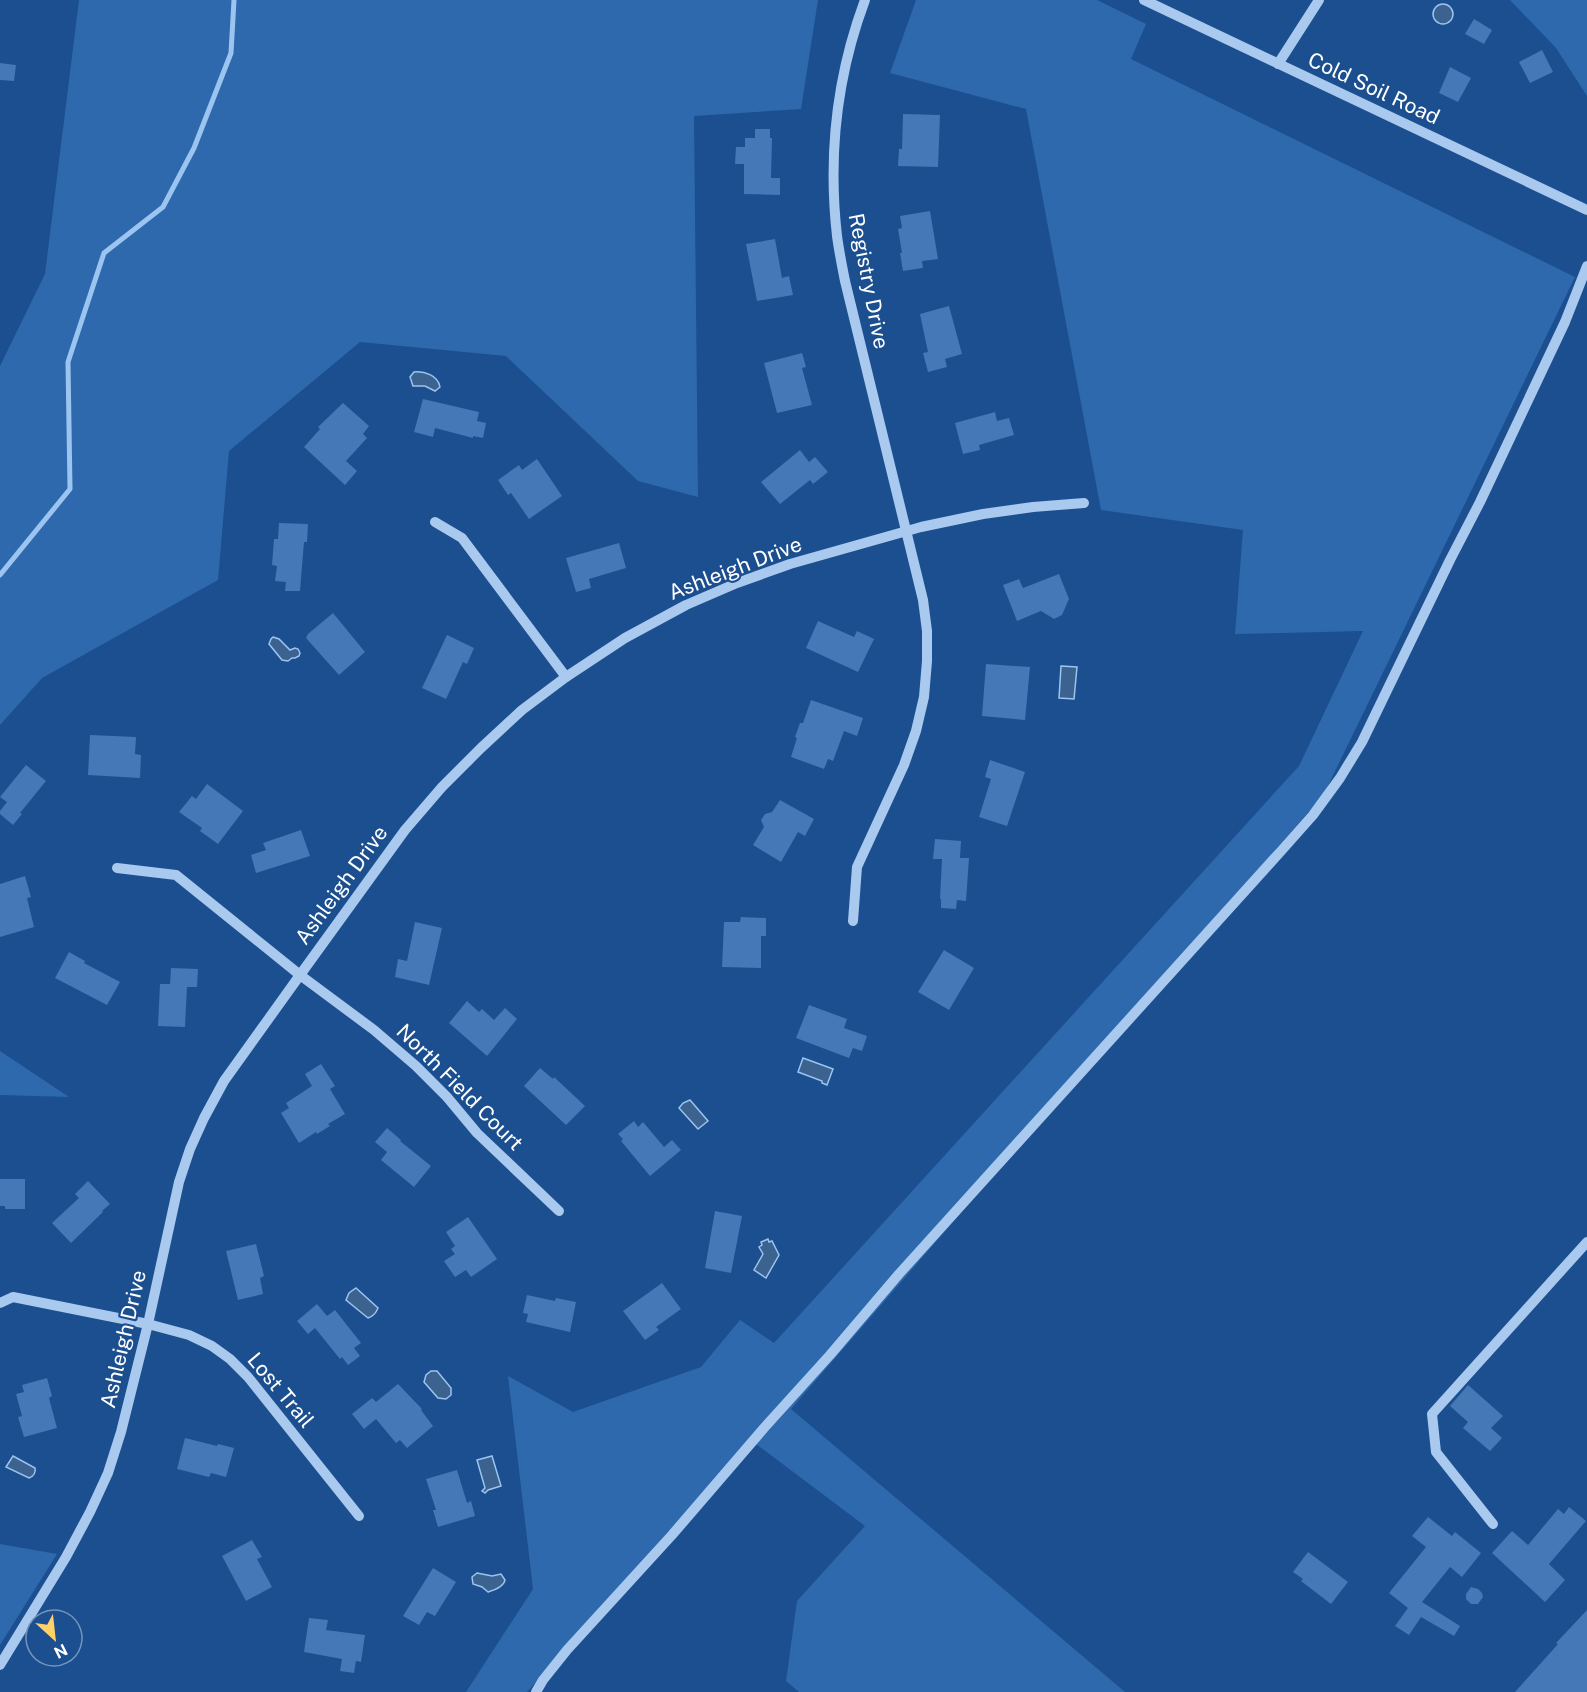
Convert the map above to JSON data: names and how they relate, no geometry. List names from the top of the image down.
{
  "streets": {
    "street": [
      "Cold Soil Road",
      "Registry Drive",
      "Ashleigh Drive",
      "North Field Court",
      "Lost Trail"
    ]
  },
  "crossings": [
    ["Registry Drive", "Ashleigh Drive"],
    ["Ashleigh Drive", "North Field Court"],
    ["Ashleigh Drive", "Lost Trail"]
  ],
  "north": "bottom right"
}
